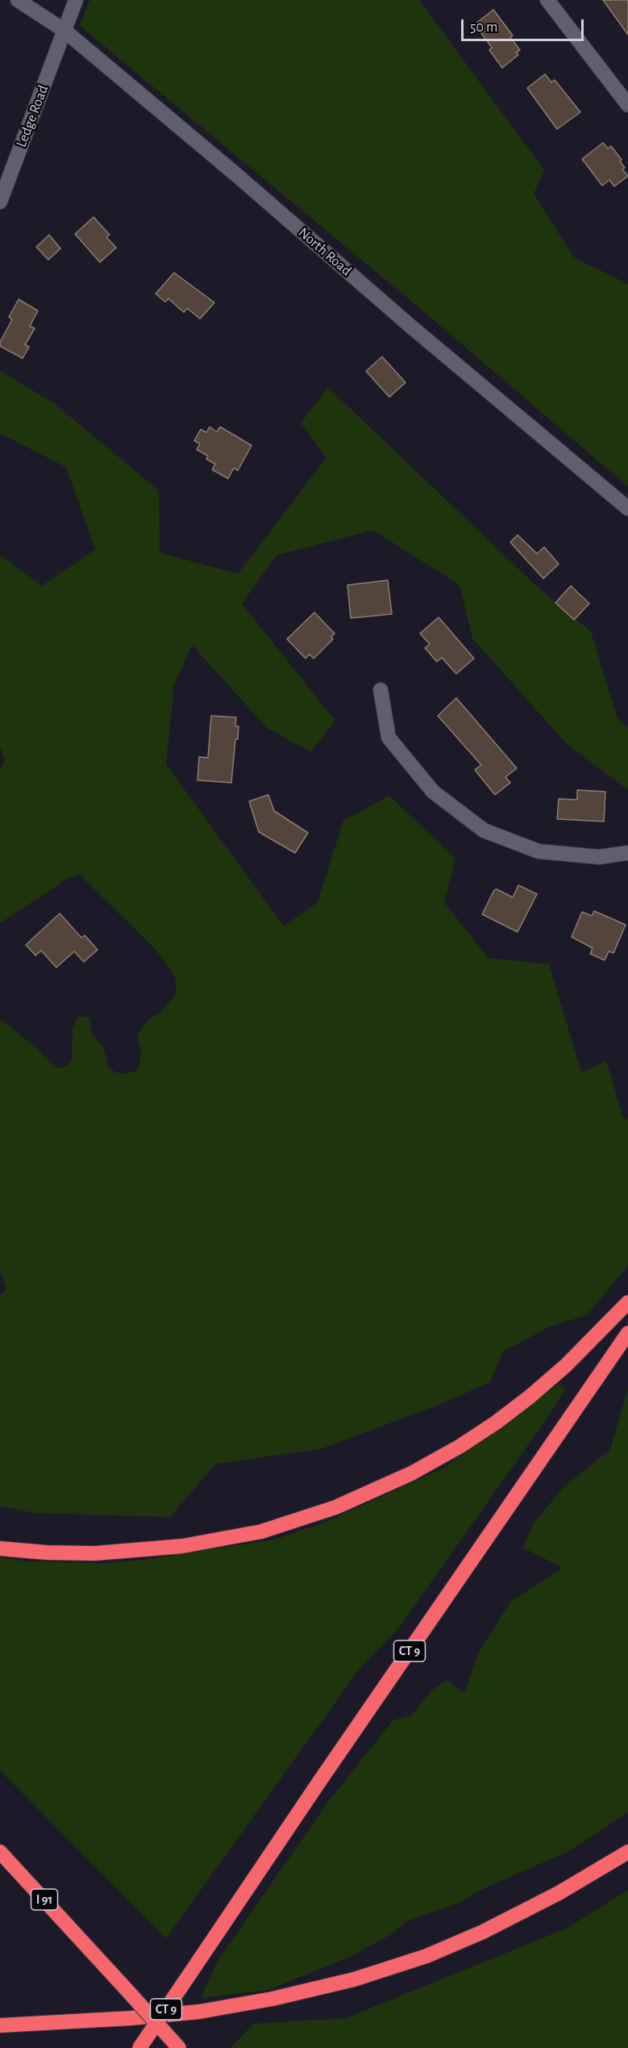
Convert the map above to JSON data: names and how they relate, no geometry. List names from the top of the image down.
{
  "streets": {
    "highway": ["CT 9", "I 91"],
    "street": ["Ledge Road", "North Road"]
  },
  "crossings": [
    ["Ledge Road", "North Road"]
  ],
  "scale_bar": "50 m"
}
